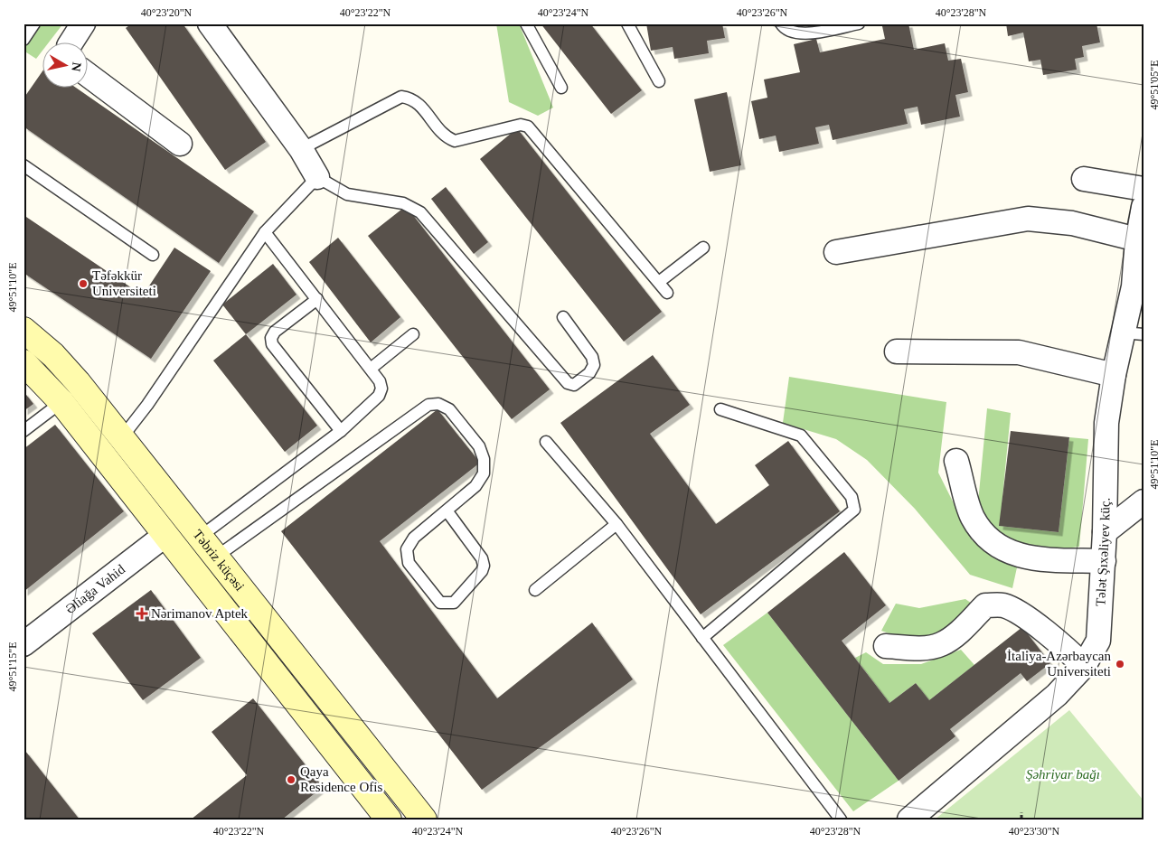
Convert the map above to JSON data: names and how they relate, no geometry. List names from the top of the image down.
{
  "streets": {
    "main road": ["Təbriz küçəsi"],
    "street": ["Tələt Şıxəliyev küç.", "Əliağa Vahid"]
  },
  "crossings": [
    ["Təbriz küçəsi", "Əliağa Vahid"]
  ],
  "parks": ["Şəhriyar bağı"],
  "places": {
    "other": ["Təfəkkür Universiteti", "İtaliya-Azərbaycan Universiteti", "Qaya Residence Ofis"],
    "health": ["Nərimanov Aptek"]
  },
  "north": "right",
  "coordinates": [
    "40°23'20\"N",
    "40°23'22\"N",
    "40°23'24\"N",
    "40°23'26\"N",
    "40°23'28\"N",
    "49°51'05\"E",
    "49°51'10\"E",
    "49°51'15\"E",
    "40°23'30\"N"
  ]
}
